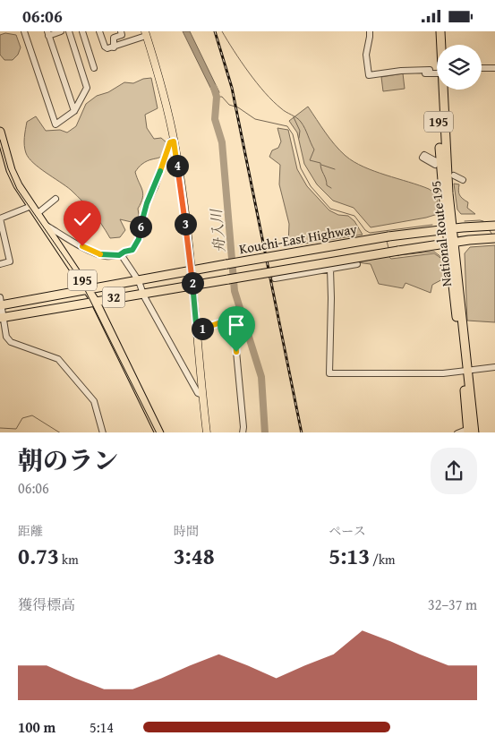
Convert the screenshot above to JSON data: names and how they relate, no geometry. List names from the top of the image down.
{
  "streets": {
    "highway": [
      "195",
      "National Route 195",
      "Kouchi-East Highway",
      "32"
    ]
  },
  "crossings": [
    ["195", "Kouchi-East Highway"],
    ["National Route 195", "Kouchi-East Highway"]
  ],
  "water": ["舟入川"],
  "page": {
    "status": "06:06",
    "pins": [
      "4",
      "3",
      "6",
      "2",
      "1"
    ],
    "heading": ["朝のラン", "06:06"],
    "stats": [
      ["距離", "0.73 km"],
      ["時間", "3:48"],
      ["ペース", "5:13 /km"]
    ],
    "chart": ["獲得標高", "32–37 m"],
    "list": [
      {
        "name": "100 m",
        "note": "5:14"
      }
    ]
  }
}
